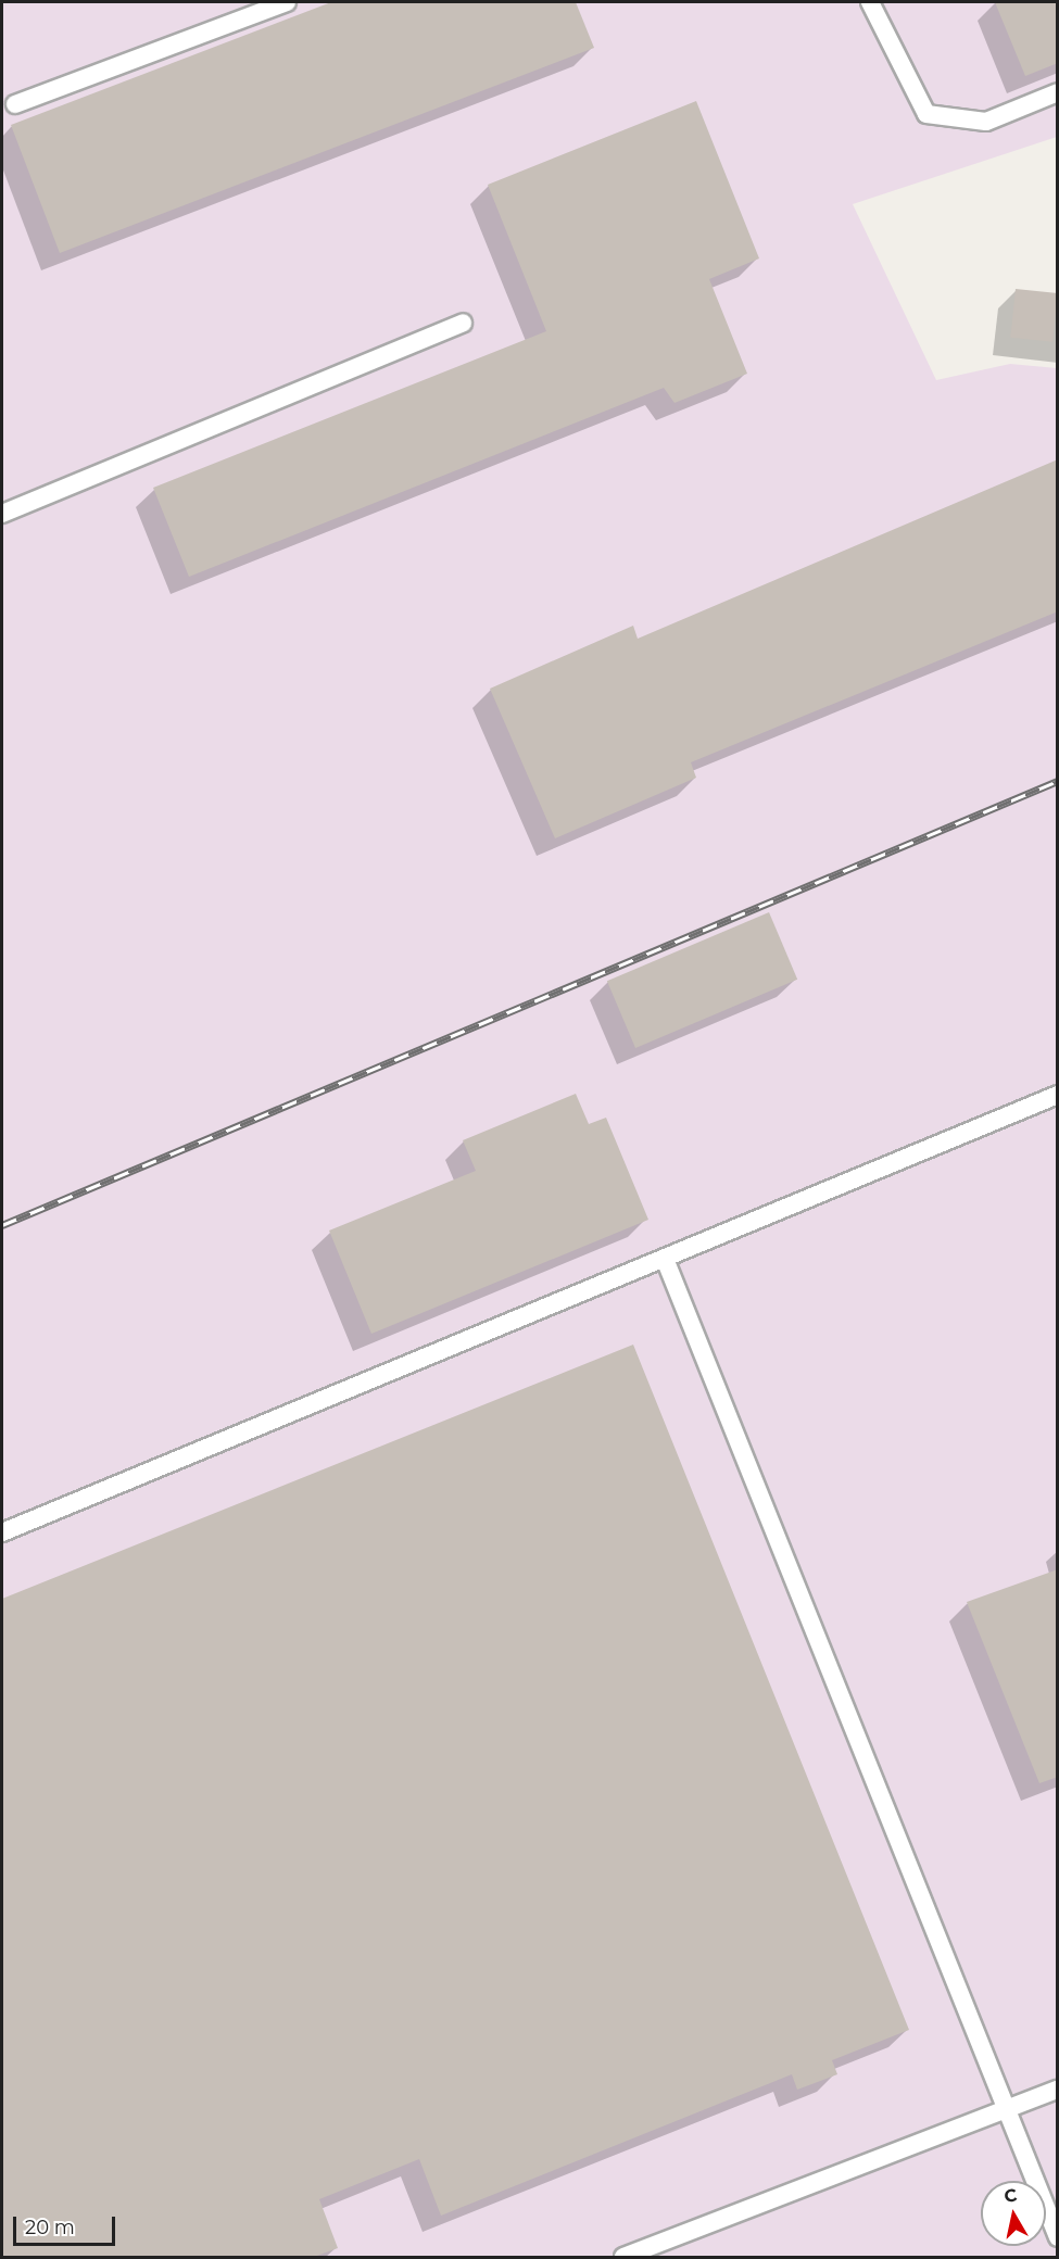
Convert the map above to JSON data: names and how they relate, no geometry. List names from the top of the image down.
{
  "scale_bar": "20 m",
  "north": "top"
}
